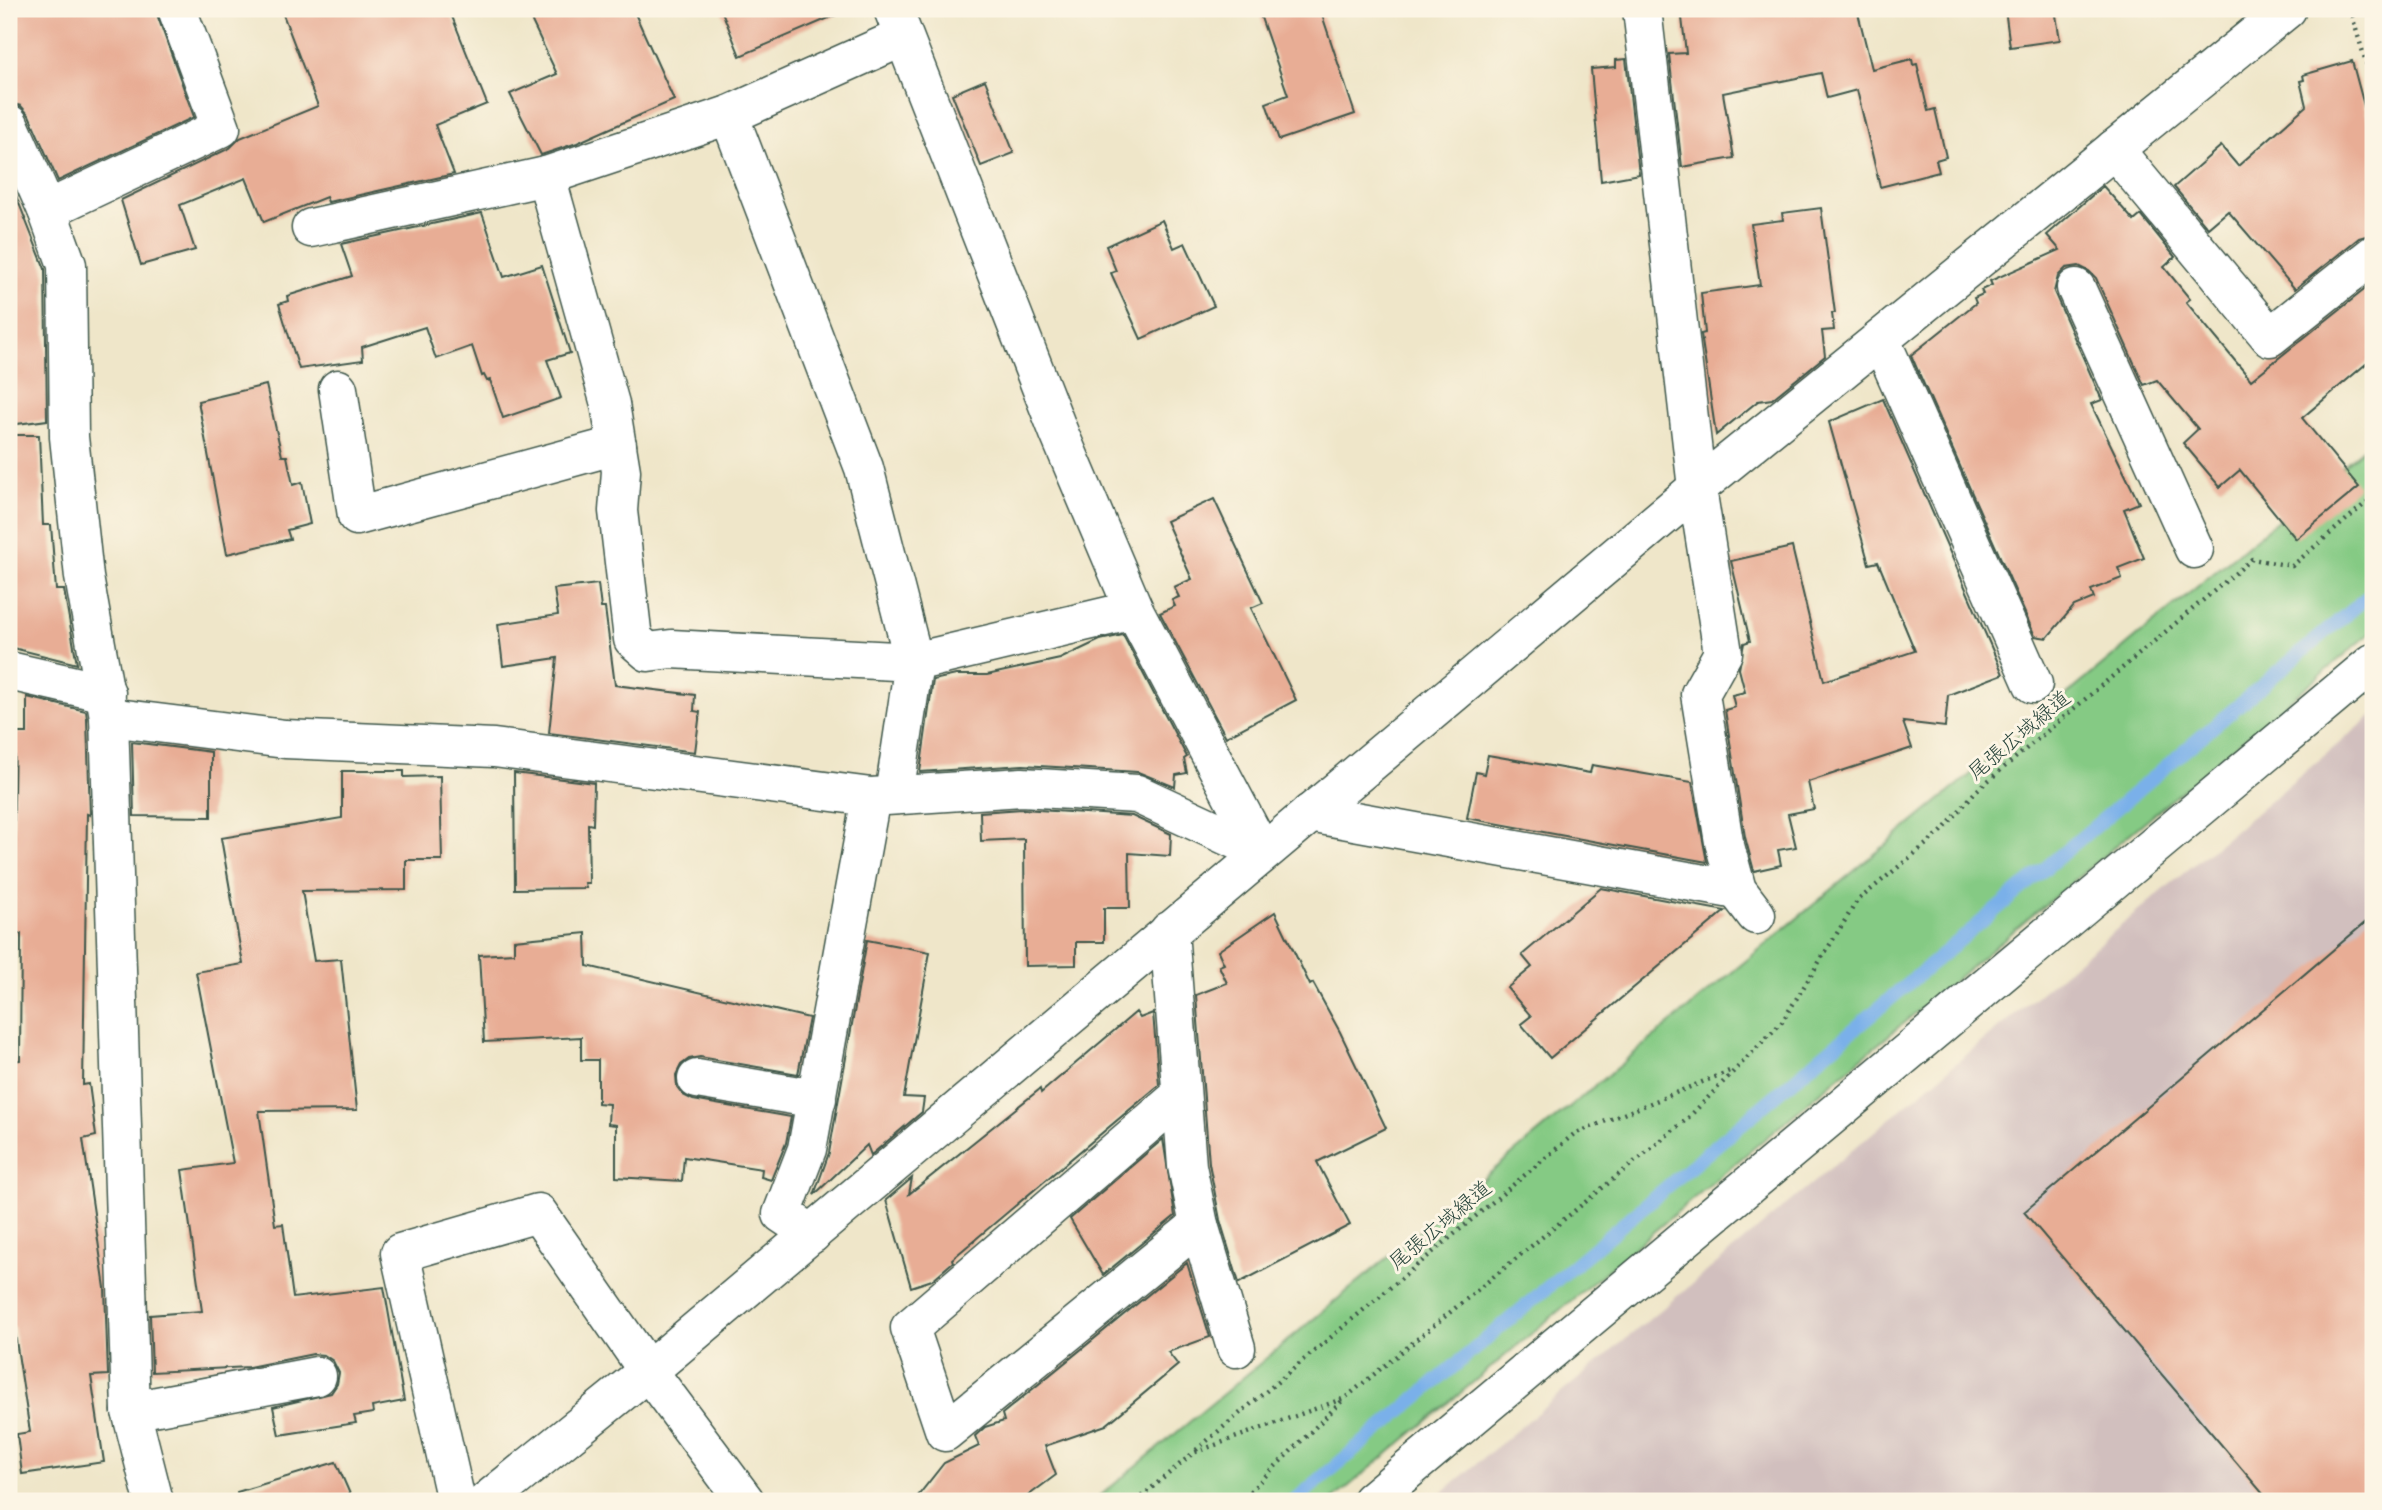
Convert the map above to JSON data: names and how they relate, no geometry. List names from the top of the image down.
{
  "streets": {
    "path": ["尾張広域緑道"]
  }
}
